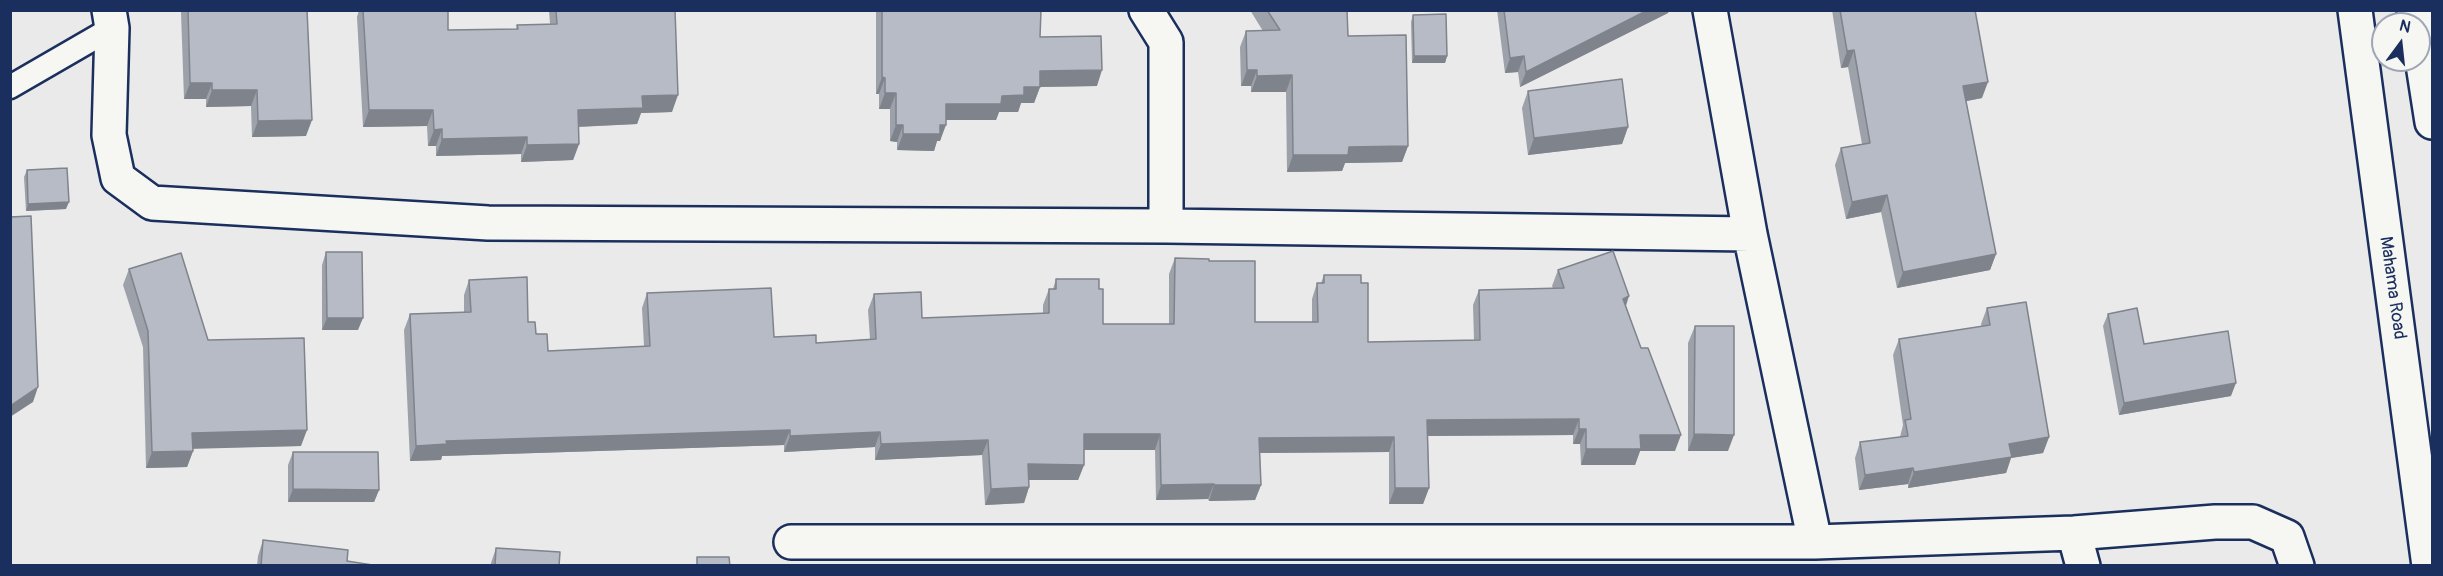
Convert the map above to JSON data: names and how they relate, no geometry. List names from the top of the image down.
{
  "streets": {
    "street": ["Mahama Road"]
  },
  "north": "top"
}
